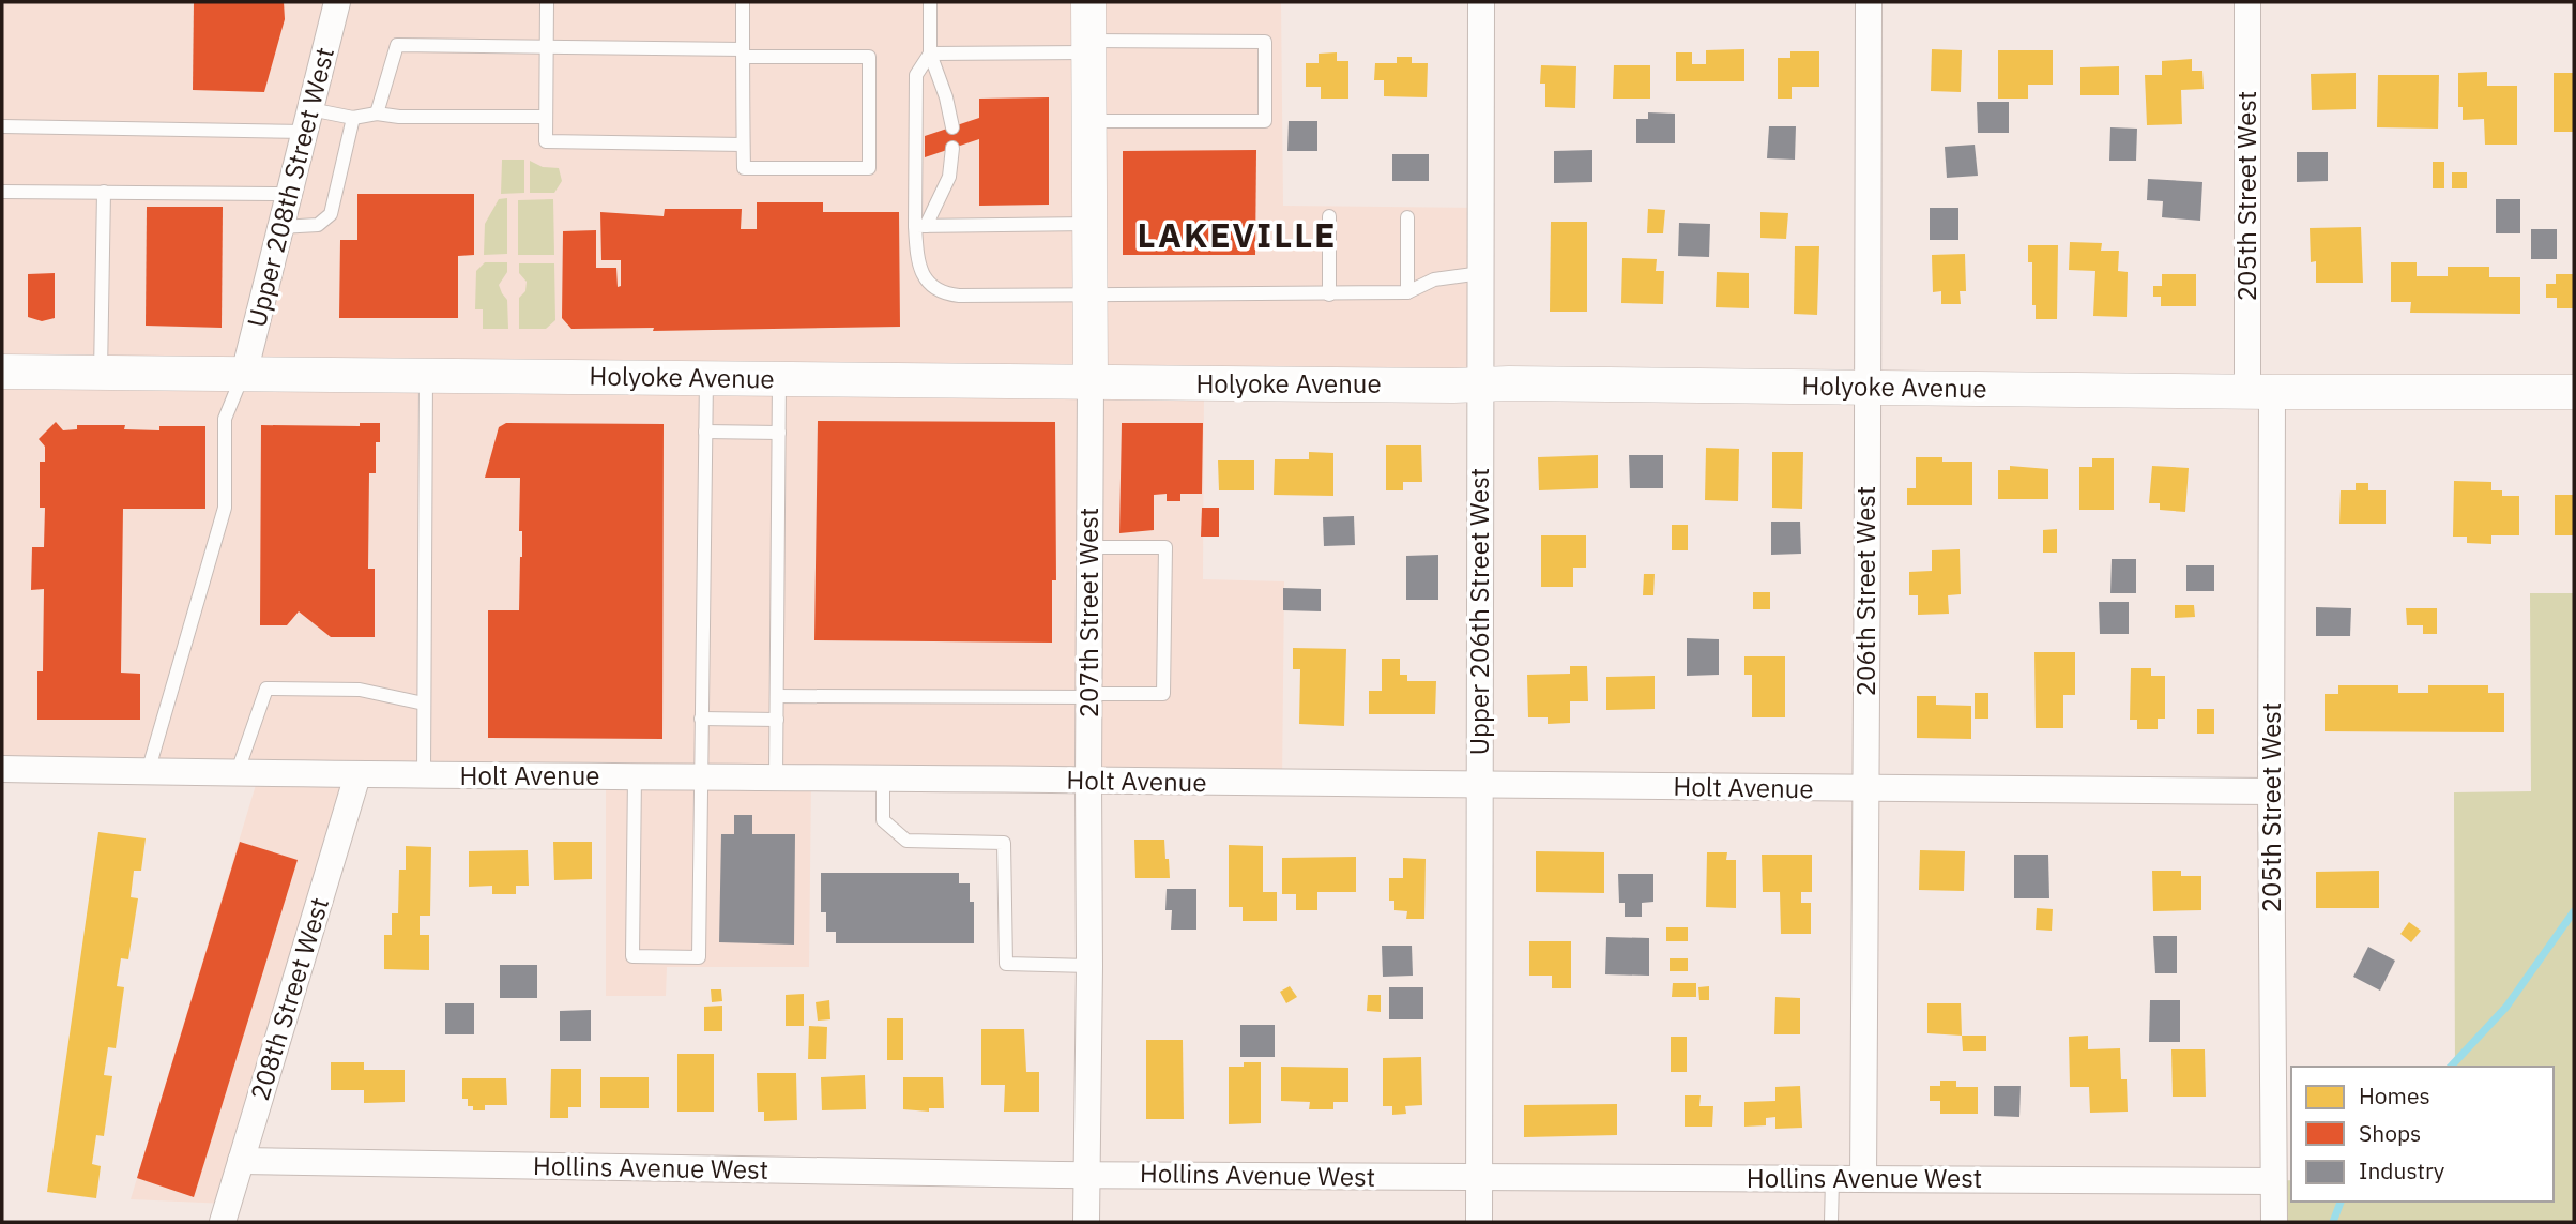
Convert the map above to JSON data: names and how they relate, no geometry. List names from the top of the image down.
{
  "streets": {
    "street": [
      "Upper 208th Street West",
      "205th Street West",
      "Holyoke Avenue",
      "206th Street West",
      "Upper 206th Street West",
      "207th Street West",
      "Holt Avenue",
      "208th Street West",
      "Hollins Avenue West"
    ]
  },
  "crossings": [
    ["Upper 208th Street West", "Holyoke Avenue"],
    ["205th Street West", "Holyoke Avenue"],
    ["205th Street West", "Holt Avenue"],
    ["205th Street West", "Hollins Avenue West"],
    ["Holyoke Avenue", "206th Street West"],
    ["Holyoke Avenue", "Upper 206th Street West"],
    ["Holyoke Avenue", "207th Street West"],
    ["206th Street West", "Holt Avenue"],
    ["206th Street West", "Hollins Avenue West"],
    ["Upper 206th Street West", "Holt Avenue"],
    ["Upper 206th Street West", "Hollins Avenue West"],
    ["207th Street West", "Holt Avenue"],
    ["207th Street West", "Hollins Avenue West"],
    ["Holt Avenue", "208th Street West"],
    ["208th Street West", "Hollins Avenue West"]
  ],
  "districts": ["LAKEVILLE"],
  "legend": ["Homes", "Shops", "Industry"]
}
